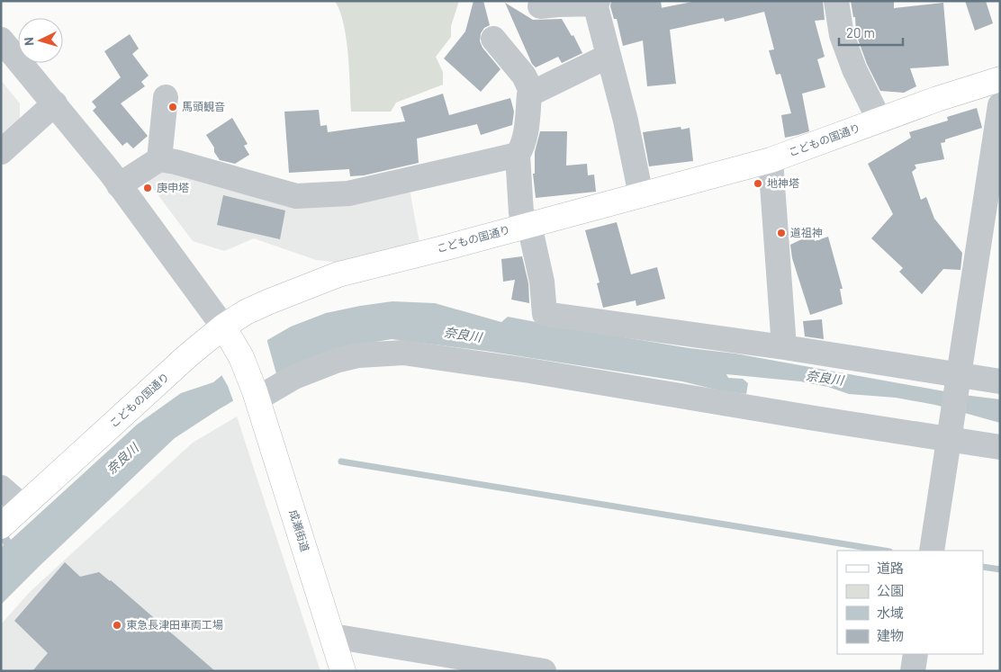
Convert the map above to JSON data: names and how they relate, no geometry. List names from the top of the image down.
{
  "streets": {
    "main road": ["こどもの国通り", "成瀬街道"]
  },
  "crossings": [
    ["こどもの国通り", "成瀬街道"]
  ],
  "water": ["奈良川"],
  "places": [
    "馬頭観音",
    "地神塔",
    "庚申塔",
    "道祖神",
    "東急長津田車両工場"
  ],
  "legend": [
    "道路",
    "公園",
    "水域",
    "建物"
  ],
  "scale_bar": "20 m",
  "north": "left"
}
